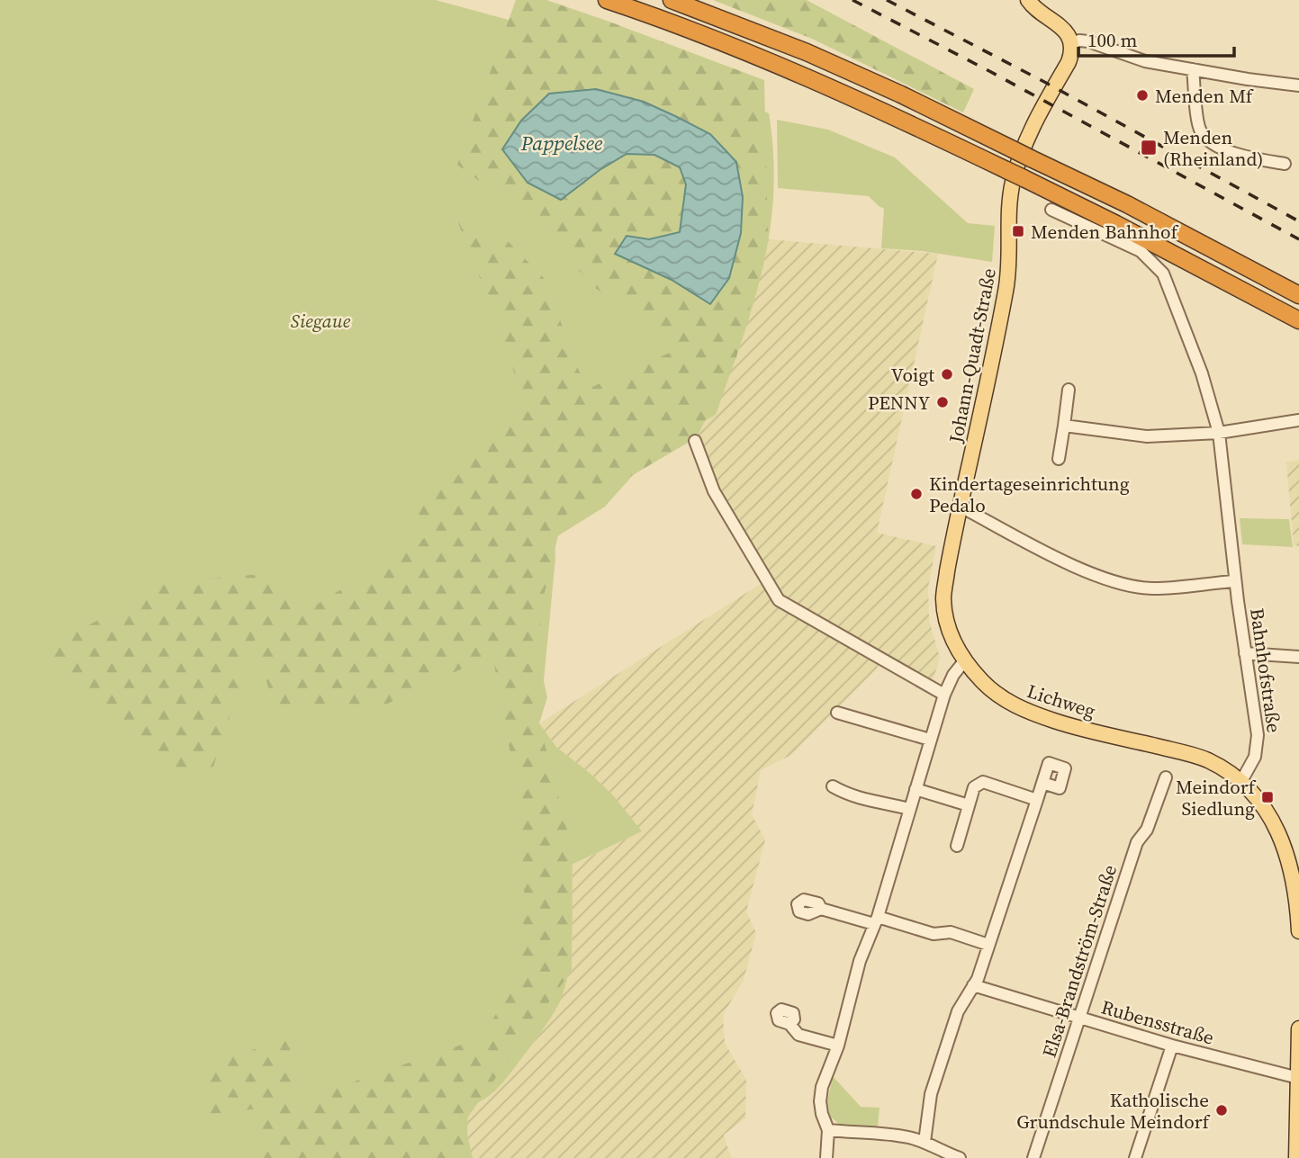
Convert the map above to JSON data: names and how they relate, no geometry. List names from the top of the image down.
{
  "streets": {
    "main road": ["Johann-Quadt-Straße", "Lichweg"],
    "street": ["Bahnhofstraße", "Elsa-Brandström-Straße", "Rubensstraße"]
  },
  "crossings": [
    ["Johann-Quadt-Straße", "Lichweg"],
    ["Bahnhofstraße", "Lichweg"],
    ["Elsa-Brandström-Straße", "Rubensstraße"]
  ],
  "water": ["Pappelsee"],
  "parks": ["Siegaue"],
  "places": {
    "other": [
      "Menden Mf",
      "Voigt",
      "PENNY",
      "Kindertageseinrichtung Pedalo",
      "Katholische Grundschule Meindorf"
    ],
    "transit": ["Menden (Rheinland)", "Menden Bahnhof", "Meindorf Siedlung"]
  },
  "scale_bar": "100 m"
}
